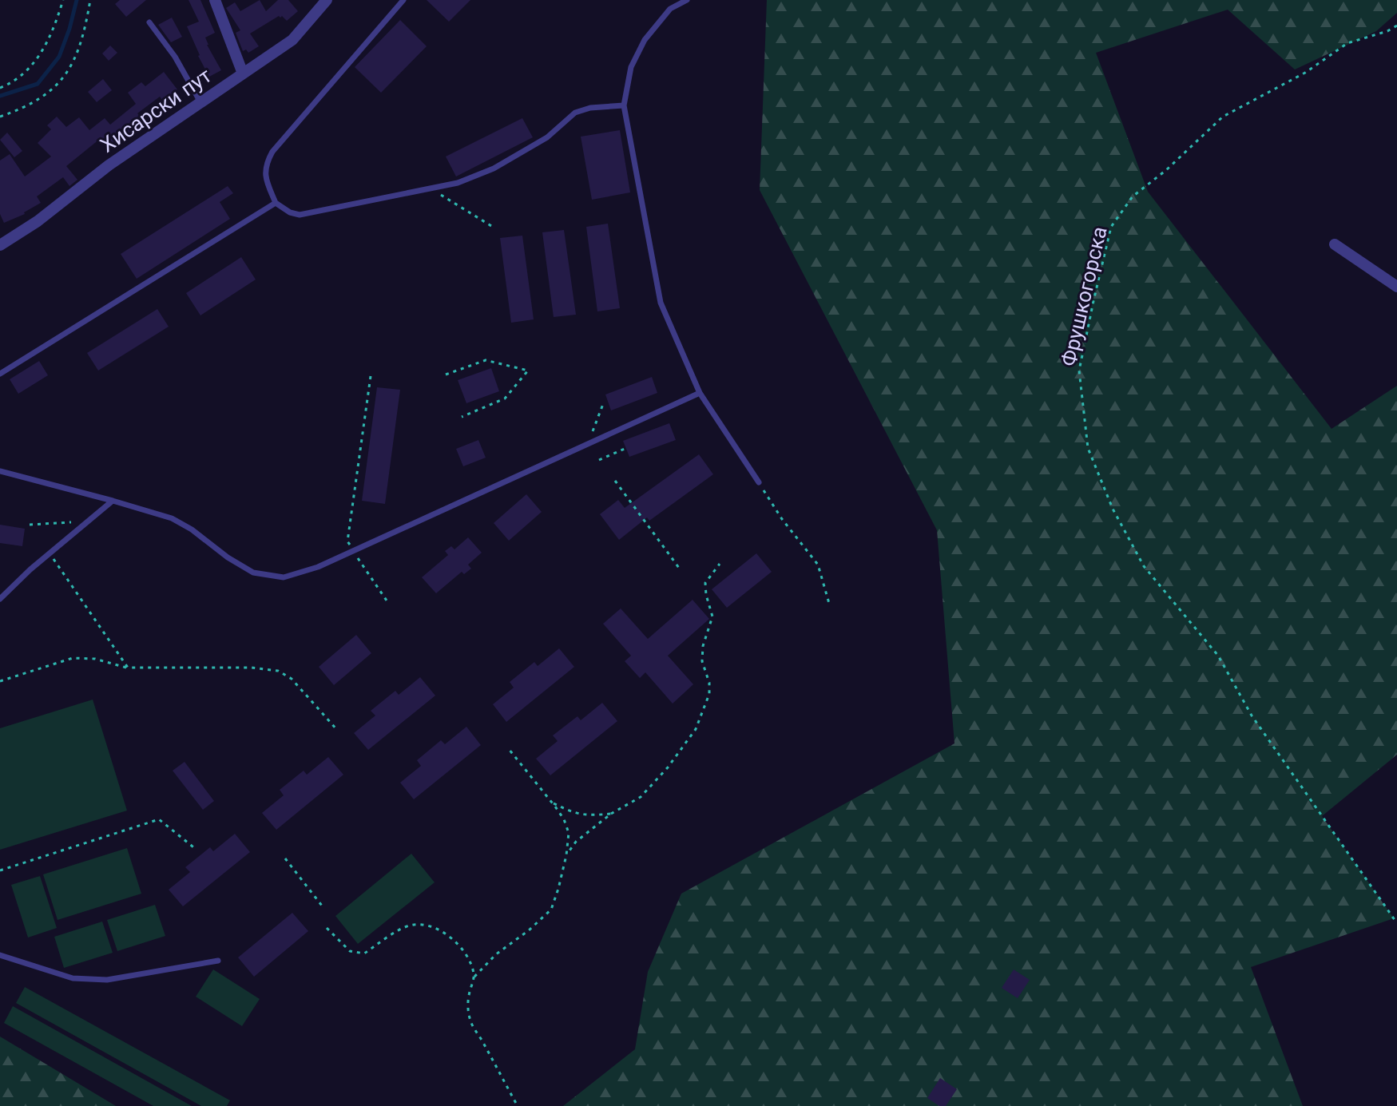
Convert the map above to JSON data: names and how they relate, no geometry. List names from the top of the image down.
{
  "streets": {
    "street": ["Хисарски пут"],
    "path": ["Фрушкогорска"]
  }
}
